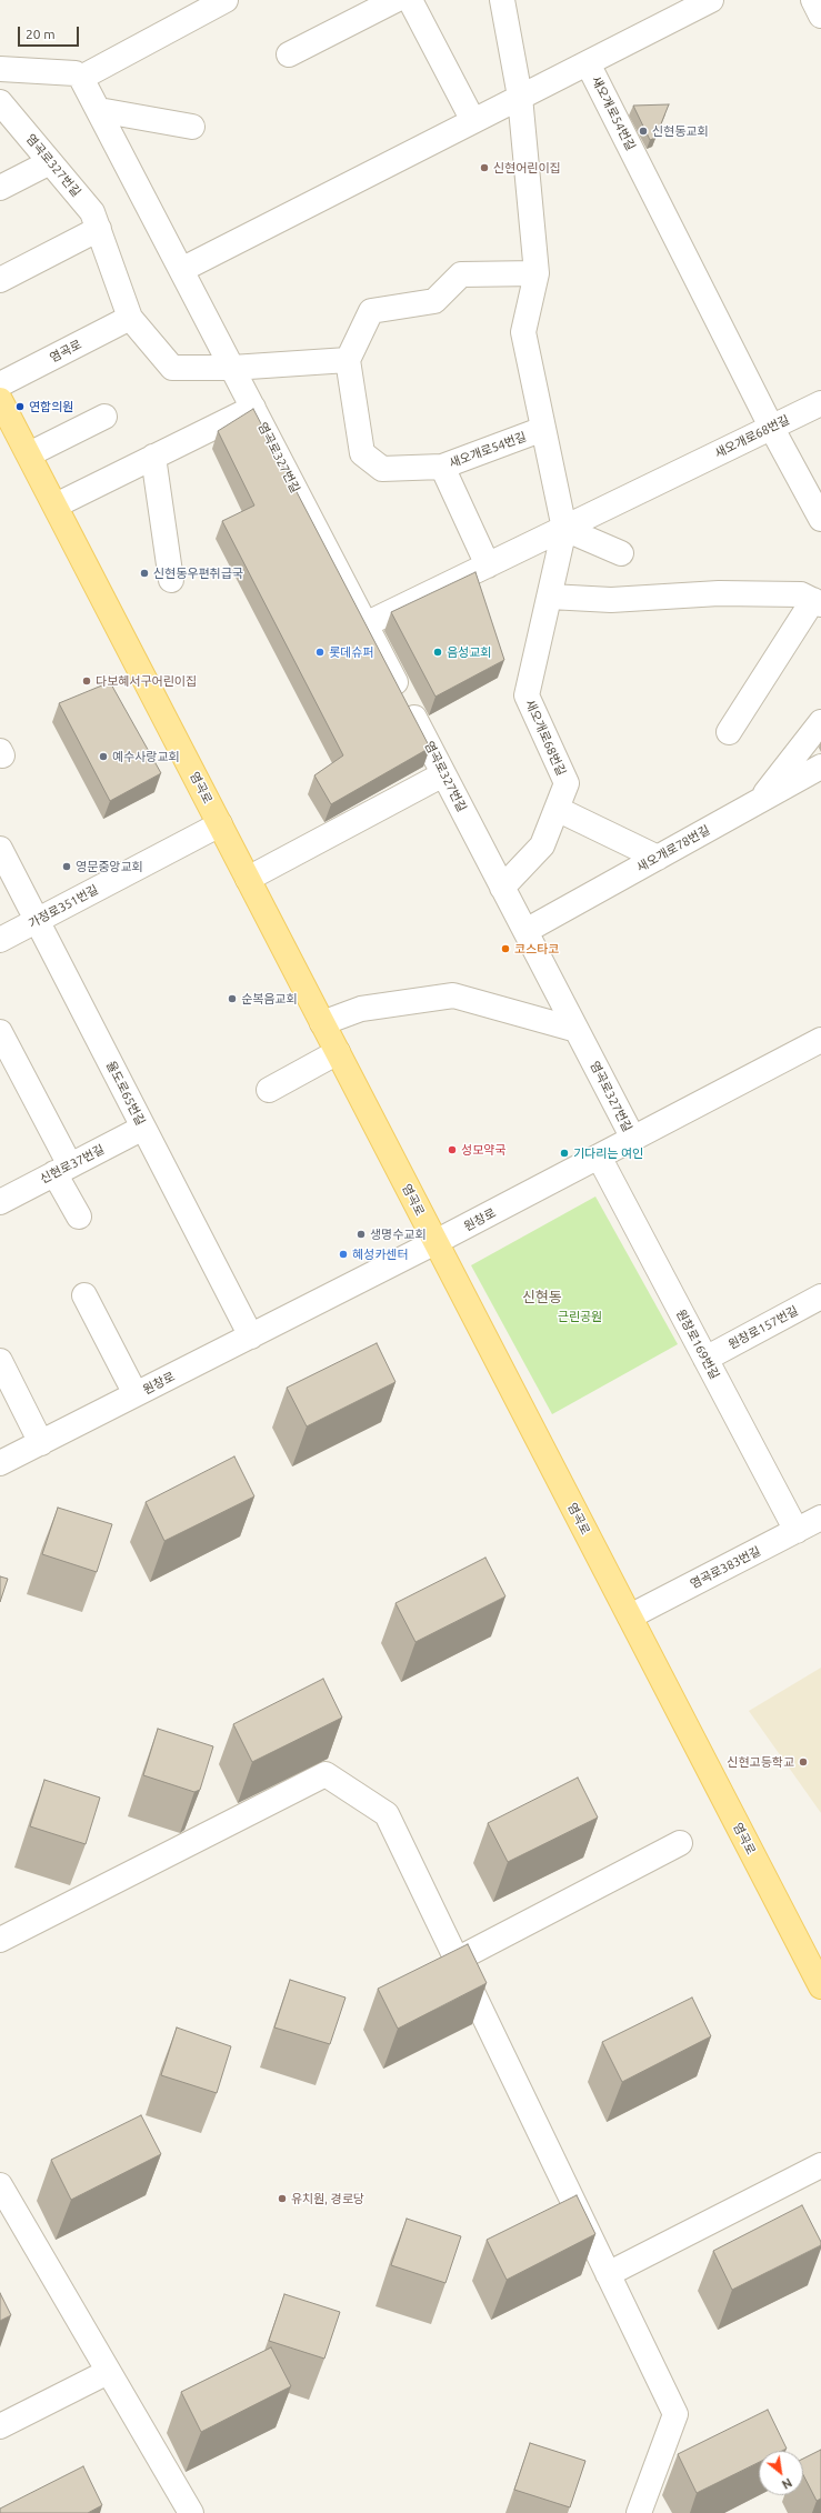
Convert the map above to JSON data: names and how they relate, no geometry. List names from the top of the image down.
{
  "streets": {
    "main road": ["염곡로"],
    "street": [
      "새오개로54번길",
      "염곡로327번길",
      "새오개로68번길",
      "새오개로78번길",
      "가정로351번길",
      "율도로65번길",
      "신현로37번길",
      "원창로",
      "원창로157번길",
      "원창로169번길",
      "염곡로383번길"
    ]
  },
  "crossings": [
    ["새오개로54번길", "염곡로327번길"],
    ["새오개로54번길", "새오개로68번길"],
    ["염곡로327번길", "염곡로"],
    ["염곡로327번길", "새오개로68번길"],
    ["염곡로327번길", "새오개로78번길"],
    ["염곡로327번길", "원창로"],
    ["염곡로", "가정로351번길"],
    ["염곡로", "원창로"],
    ["염곡로", "염곡로383번길"],
    ["가정로351번길", "율도로65번길"],
    ["율도로65번길", "신현로37번길"],
    ["율도로65번길", "원창로"],
    ["원창로", "원창로169번길"],
    ["원창로157번길", "원창로169번길"],
    ["원창로169번길", "염곡로383번길"]
  ],
  "districts": ["신현동"],
  "parks": ["근린공원"],
  "places": [
    "신현동교회",
    "신현어린이집",
    "연합의원",
    "신현동우편취급국",
    "롯데슈퍼",
    "음성교회",
    "다보혜서구어린이집",
    "예수사랑교회",
    "영문중앙교회",
    "코스타코",
    "순복음교회",
    "성모약국",
    "기다리는 여인",
    "생명수교회",
    "혜성카센터",
    "신현고등학교",
    "유치원, 경로당"
  ],
  "scale_bar": "20 m",
  "north": "bottom right"
}
